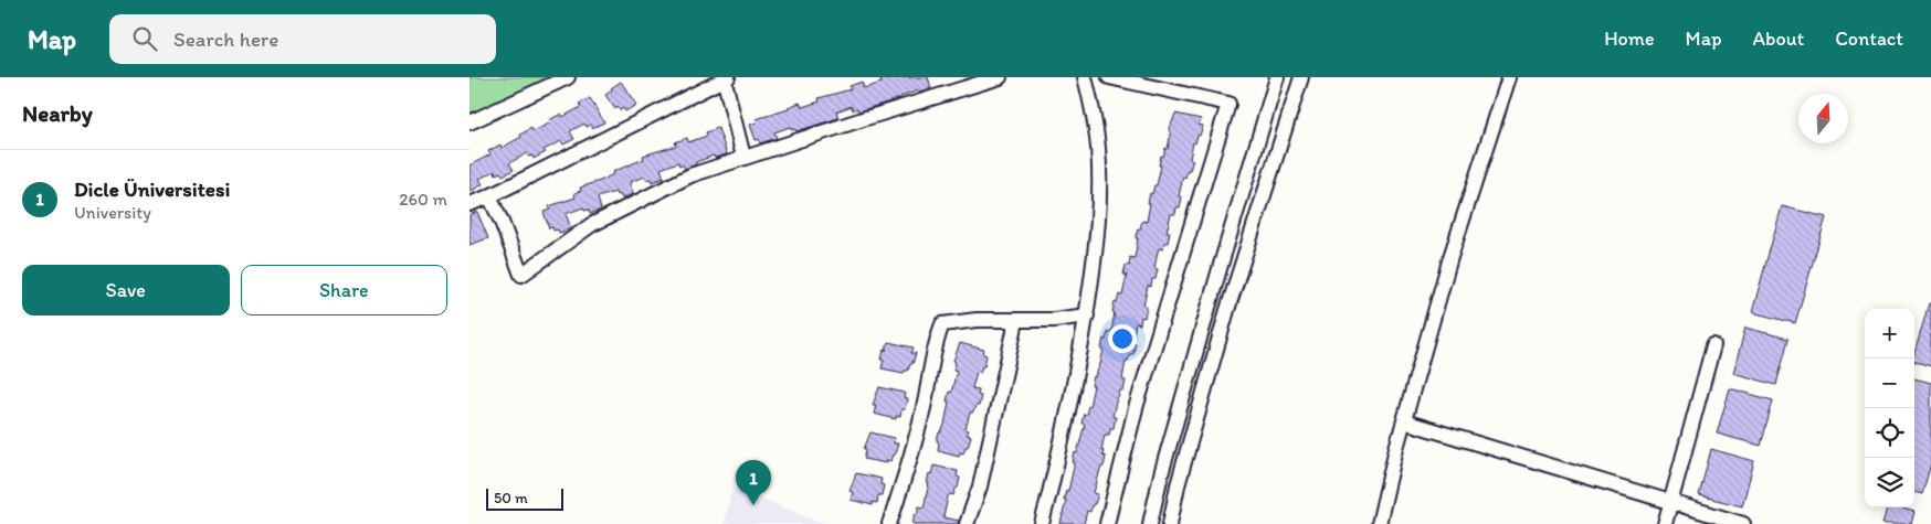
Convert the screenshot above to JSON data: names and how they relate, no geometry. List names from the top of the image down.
{
  "scale_bar": "50 m",
  "north": "top",
  "page": {
    "header": "Map",
    "search": "Search here",
    "nav": [
      "Home",
      "Map",
      "About",
      "Contact"
    ],
    "heading": "Nearby",
    "list": [
      {
        "mark": "1",
        "name": "Dicle Üniversitesi",
        "note": "University",
        "value": "260 m"
      }
    ],
    "buttons": ["Save", "Share"],
    "map_buttons": ["+", "−"],
    "pins": "1",
    "scale": "50 m"
  }
}
